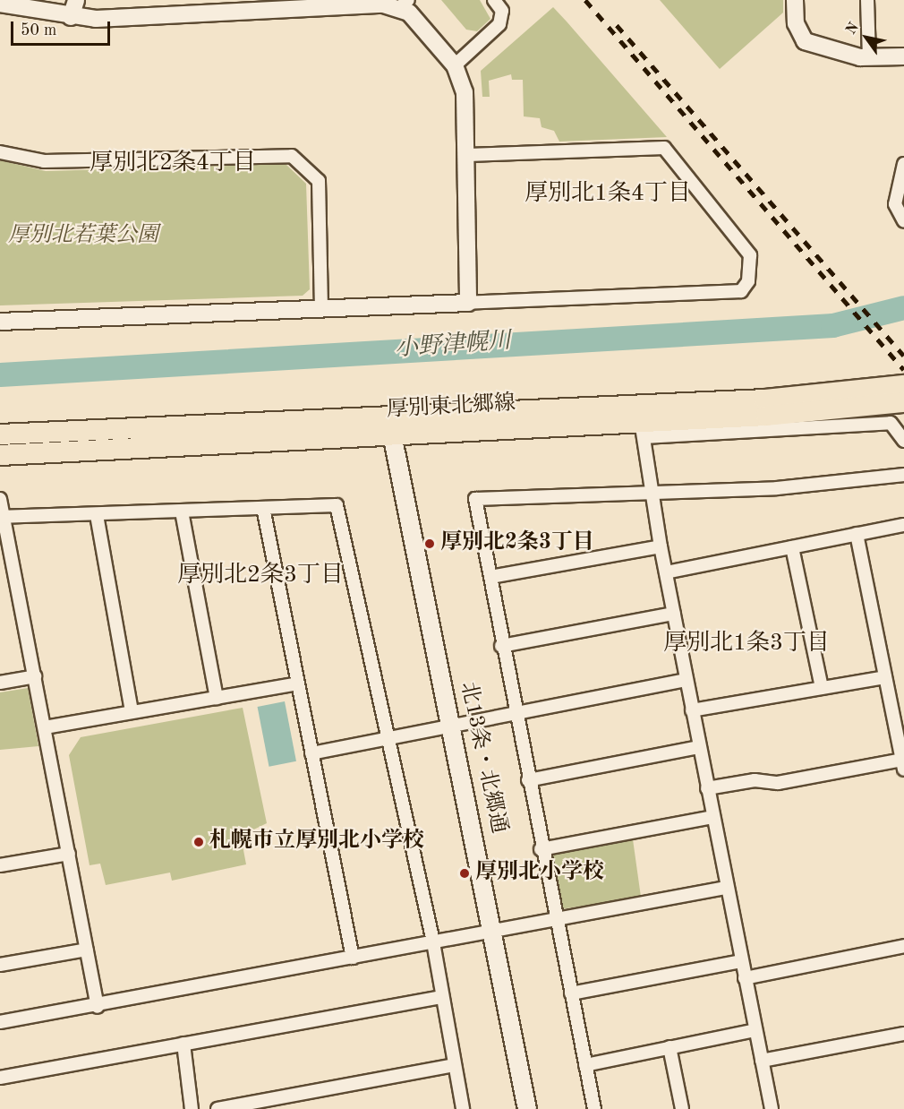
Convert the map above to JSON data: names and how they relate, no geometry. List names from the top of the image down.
{
  "streets": {
    "main road": ["厚別東北郷線", "北13条・北郷通"]
  },
  "crossings": [
    ["厚別東北郷線", "北13条・北郷通"]
  ],
  "districts": [
    "厚別北2条4丁目",
    "厚別北1条4丁目",
    "厚別北2条3丁目",
    "厚別北1条3丁目"
  ],
  "water": ["小野津幌川"],
  "parks": ["厚別北若葉公園"],
  "places": ["厚別北2条3丁目", "札幌市立厚別北小学校", "厚別北小学校"],
  "scale_bar": "50 m",
  "north": "top left"
}
